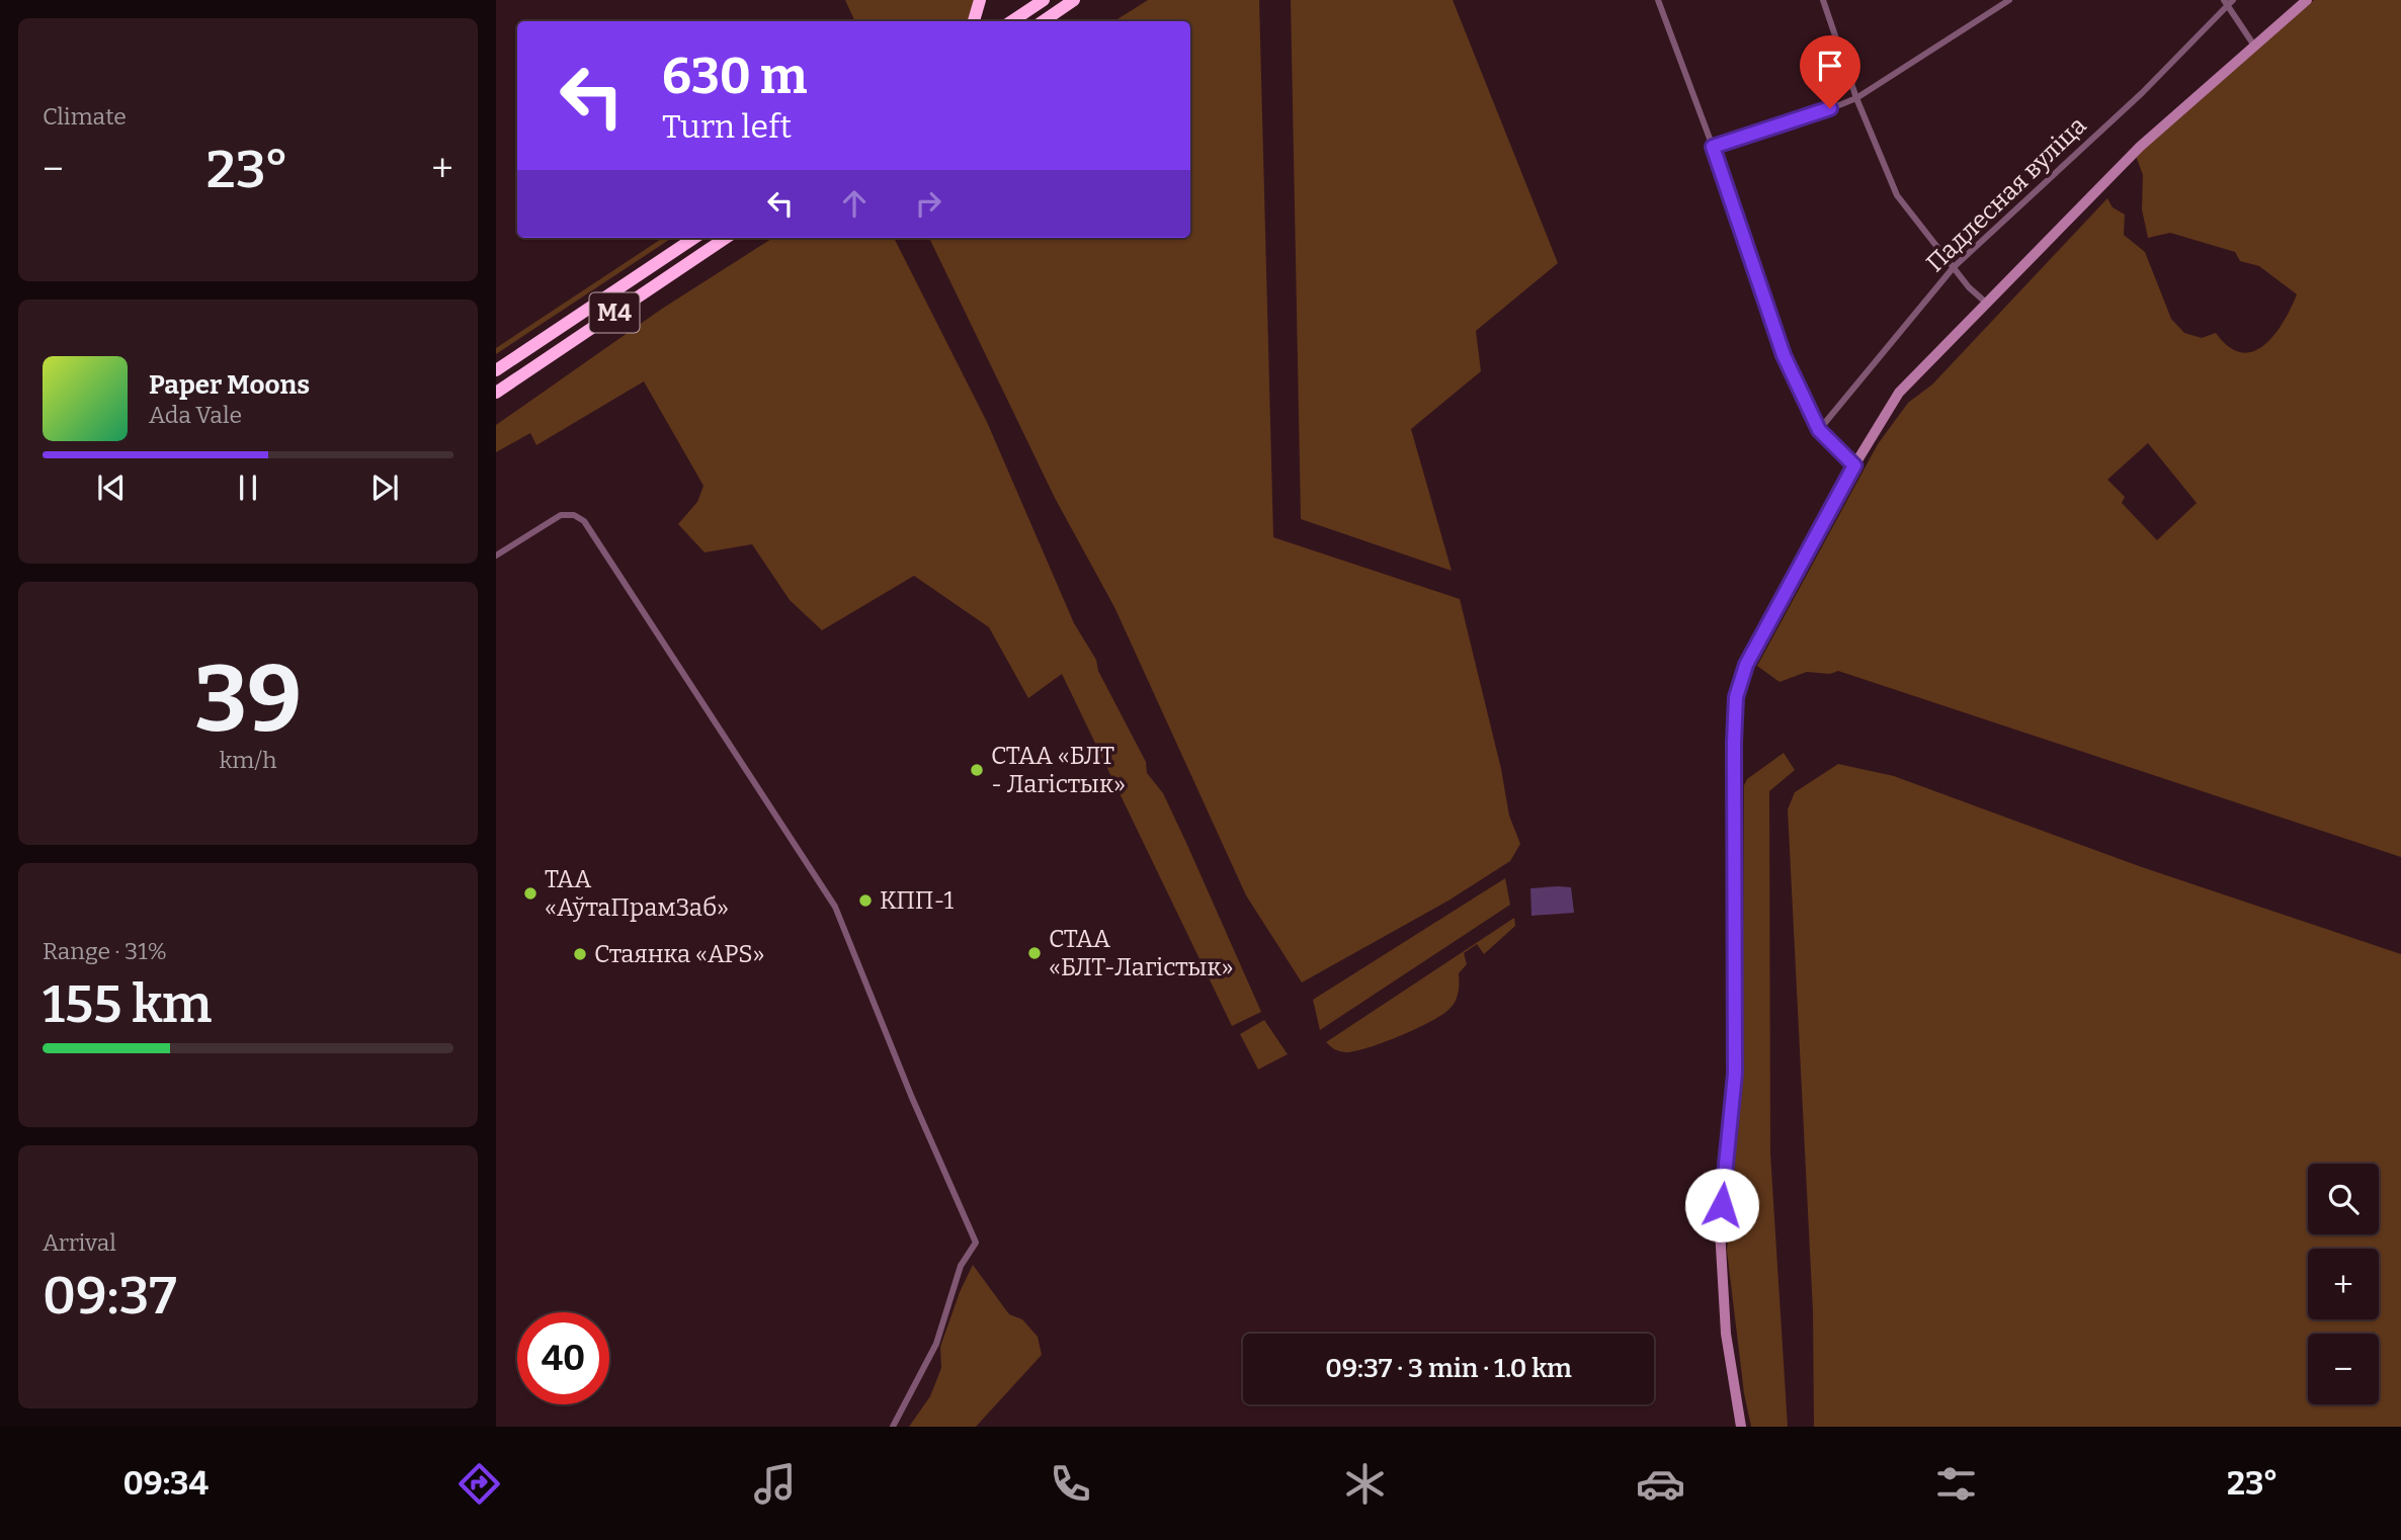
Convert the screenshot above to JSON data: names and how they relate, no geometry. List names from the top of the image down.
{
  "streets": {
    "highway": ["М4"],
    "street": ["Падлесная вуліца"]
  },
  "places": [
    "СТАА «БЛТ - Лагістык»",
    "ТАА «АўтаПрамЗаб»",
    "КПП-1",
    "СТАА «БЛТ-Лагістык»",
    "Стаянка «APS»"
  ],
  "page": {
    "tile": [
      "Climate",
      ["39", "km/h"],
      ["Range · 31%", "155 km"],
      ["Arrival", "09:37"]
    ],
    "turn": ["630 m", "Turn left"],
    "heat": ["−", "23°", "+"],
    "song": ["Paper Moons", "Ada Vale"],
    "map_buttons": ["+", "−"],
    "limit": "40",
    "trip": "09:37 · 3 min · 1.0 km",
    "tabs": ["09:34", "23°"]
  }
}
